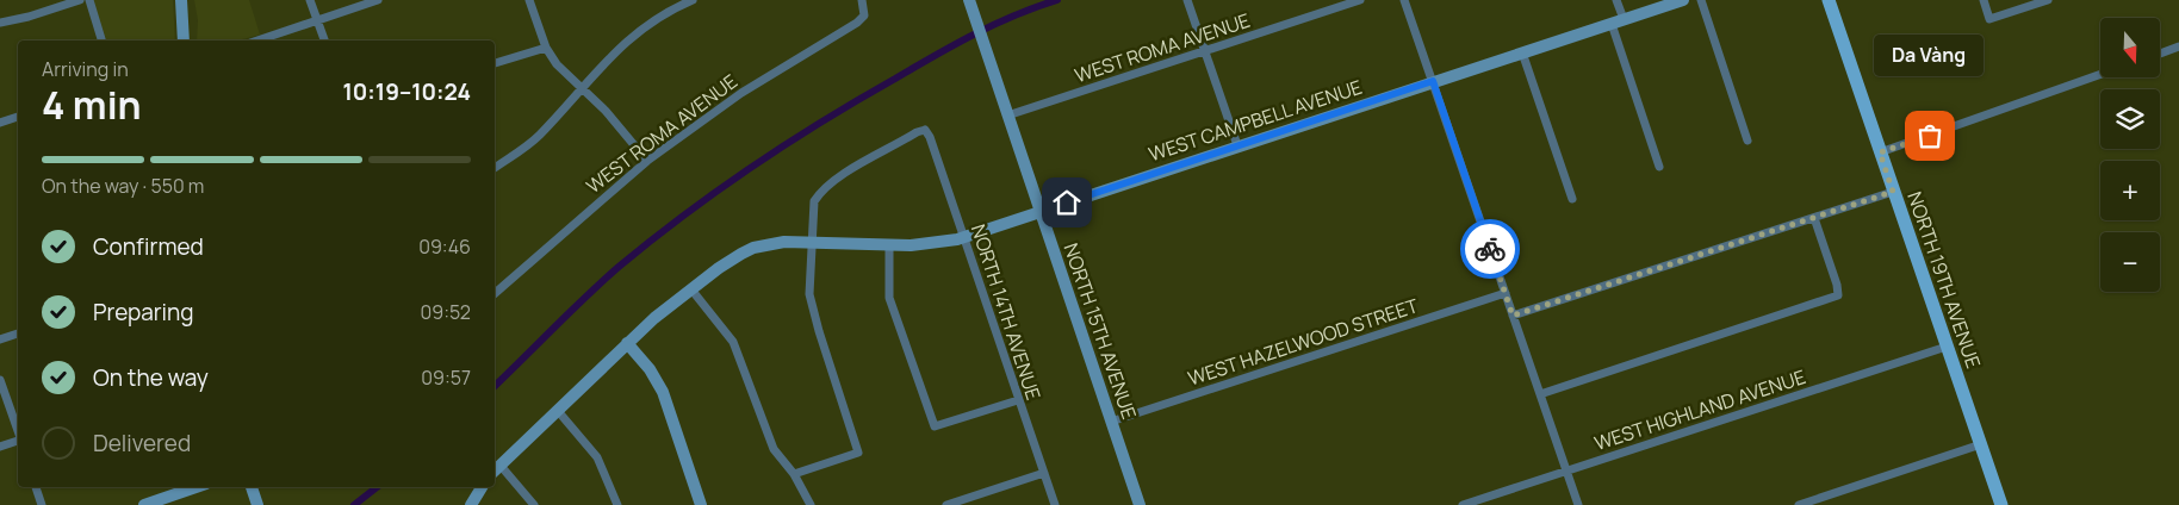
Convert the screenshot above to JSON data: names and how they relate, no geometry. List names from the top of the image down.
{
  "streets": {
    "main road": ["NORTH 19TH AVENUE"],
    "street": [
      "WEST ROMA AVENUE",
      "WEST CAMPBELL AVENUE",
      "NORTH 14TH AVENUE",
      "NORTH 15TH AVENUE",
      "WEST HAZELWOOD STREET",
      "WEST HIGHLAND AVENUE"
    ]
  },
  "crossings": [
    ["WEST ROMA AVENUE", "NORTH 15TH AVENUE"],
    ["WEST CAMPBELL AVENUE", "NORTH 14TH AVENUE"],
    ["WEST CAMPBELL AVENUE", "NORTH 15TH AVENUE"],
    ["NORTH 19TH AVENUE", "WEST HIGHLAND AVENUE"],
    ["NORTH 15TH AVENUE", "WEST HAZELWOOD STREET"]
  ],
  "places": ["Da Vàng"],
  "north": "bottom",
  "page": {
    "map_buttons": ["+", "−"],
    "bubble": "Da Vàng",
    "heading": ["4 min", "Arriving in", "10:19–10:24"],
    "bar": "On the way · 550 m",
    "list": [
      ["Confirmed", "09:46"],
      ["Preparing", "09:52"],
      ["On the way", "09:57"],
      "Delivered"
    ]
  }
}
